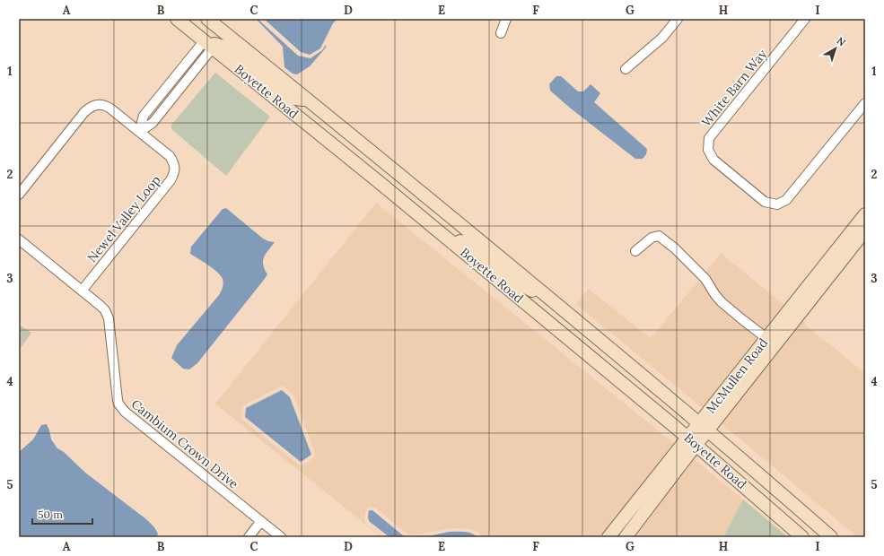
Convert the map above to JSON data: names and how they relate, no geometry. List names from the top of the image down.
{
  "streets": {
    "main road": ["Boyette Road", "McMullen Road"],
    "street": ["White Barn Way", "Newel Valley Loop", "Cambium Crown Drive"]
  },
  "crossings": [
    ["Boyette Road", "McMullen Road"],
    ["Newel Valley Loop", "Cambium Crown Drive"]
  ],
  "scale_bar": "50 m",
  "north": "top right",
  "grid": {
    "columns": [
      "A",
      "B",
      "C",
      "D",
      "E",
      "F",
      "G",
      "H",
      "I"
    ],
    "rows": [
      "1",
      "2",
      "3",
      "4",
      "5"
    ]
  }
}
